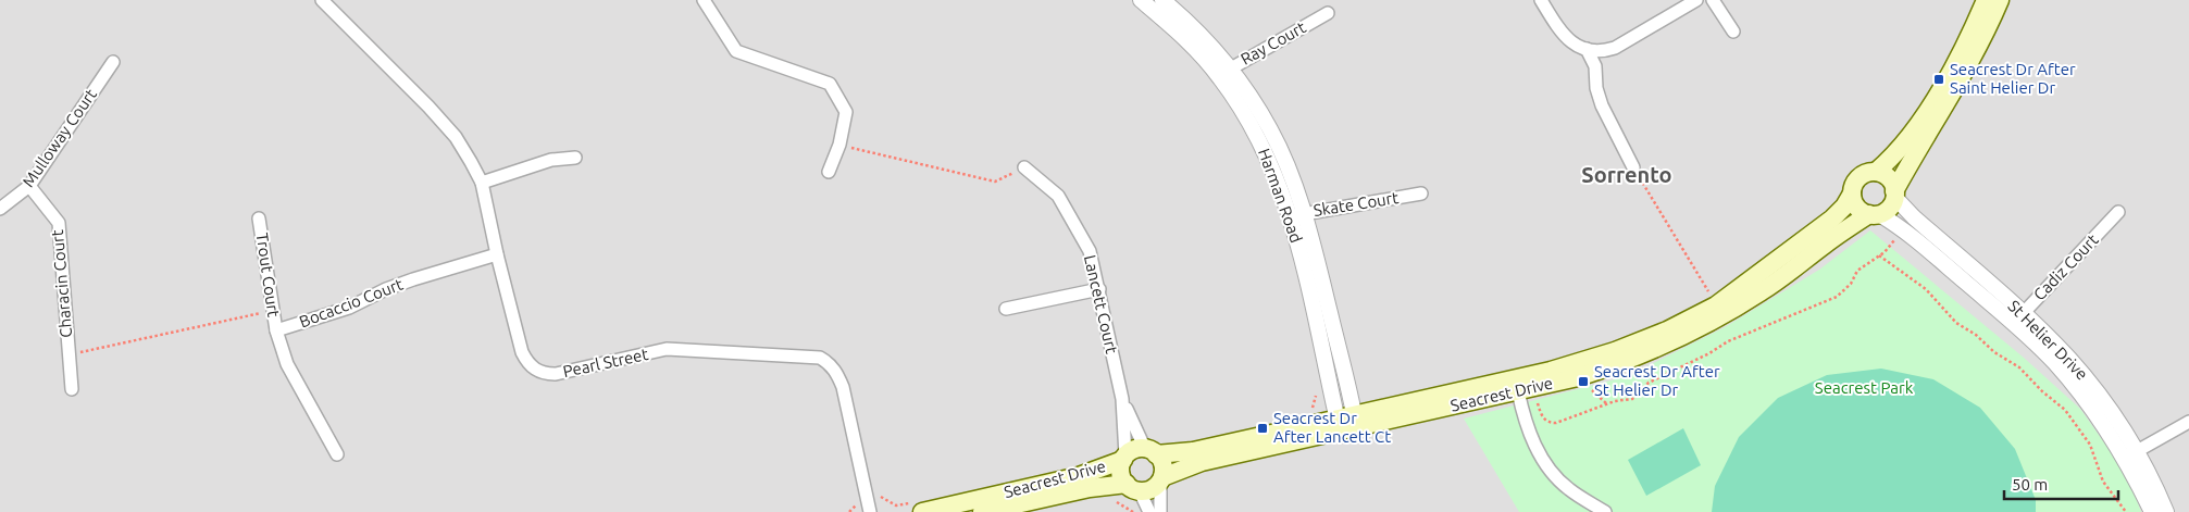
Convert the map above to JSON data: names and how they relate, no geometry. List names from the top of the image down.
{
  "streets": {
    "main road": ["Seacrest Drive"],
    "street": [
      "Ray Court",
      "Mulloway Court",
      "Harman Road",
      "Skate Court",
      "Cadiz Court",
      "Trout Court",
      "Characin Court",
      "Bocaccio Court",
      "Lancett Court",
      "St Helier Drive",
      "Pearl Street"
    ]
  },
  "crossings": [
    ["Ray Court", "Harman Road"],
    ["Mulloway Court", "Characin Court"],
    ["Harman Road", "Skate Court"],
    ["Harman Road", "Seacrest Drive"],
    ["Cadiz Court", "St Helier Drive"],
    ["Trout Court", "Bocaccio Court"],
    ["Bocaccio Court", "Pearl Street"],
    ["Lancett Court", "Seacrest Drive"],
    ["St Helier Drive", "Seacrest Drive"]
  ],
  "districts": ["Sorrento"],
  "parks": ["Seacrest Park"],
  "places": {
    "transit": ["Seacrest Dr After Saint Helier Dr", "Seacrest Dr After St Helier Dr", "Seacrest Dr After Lancett Ct"]
  },
  "scale_bar": "50 m"
}
